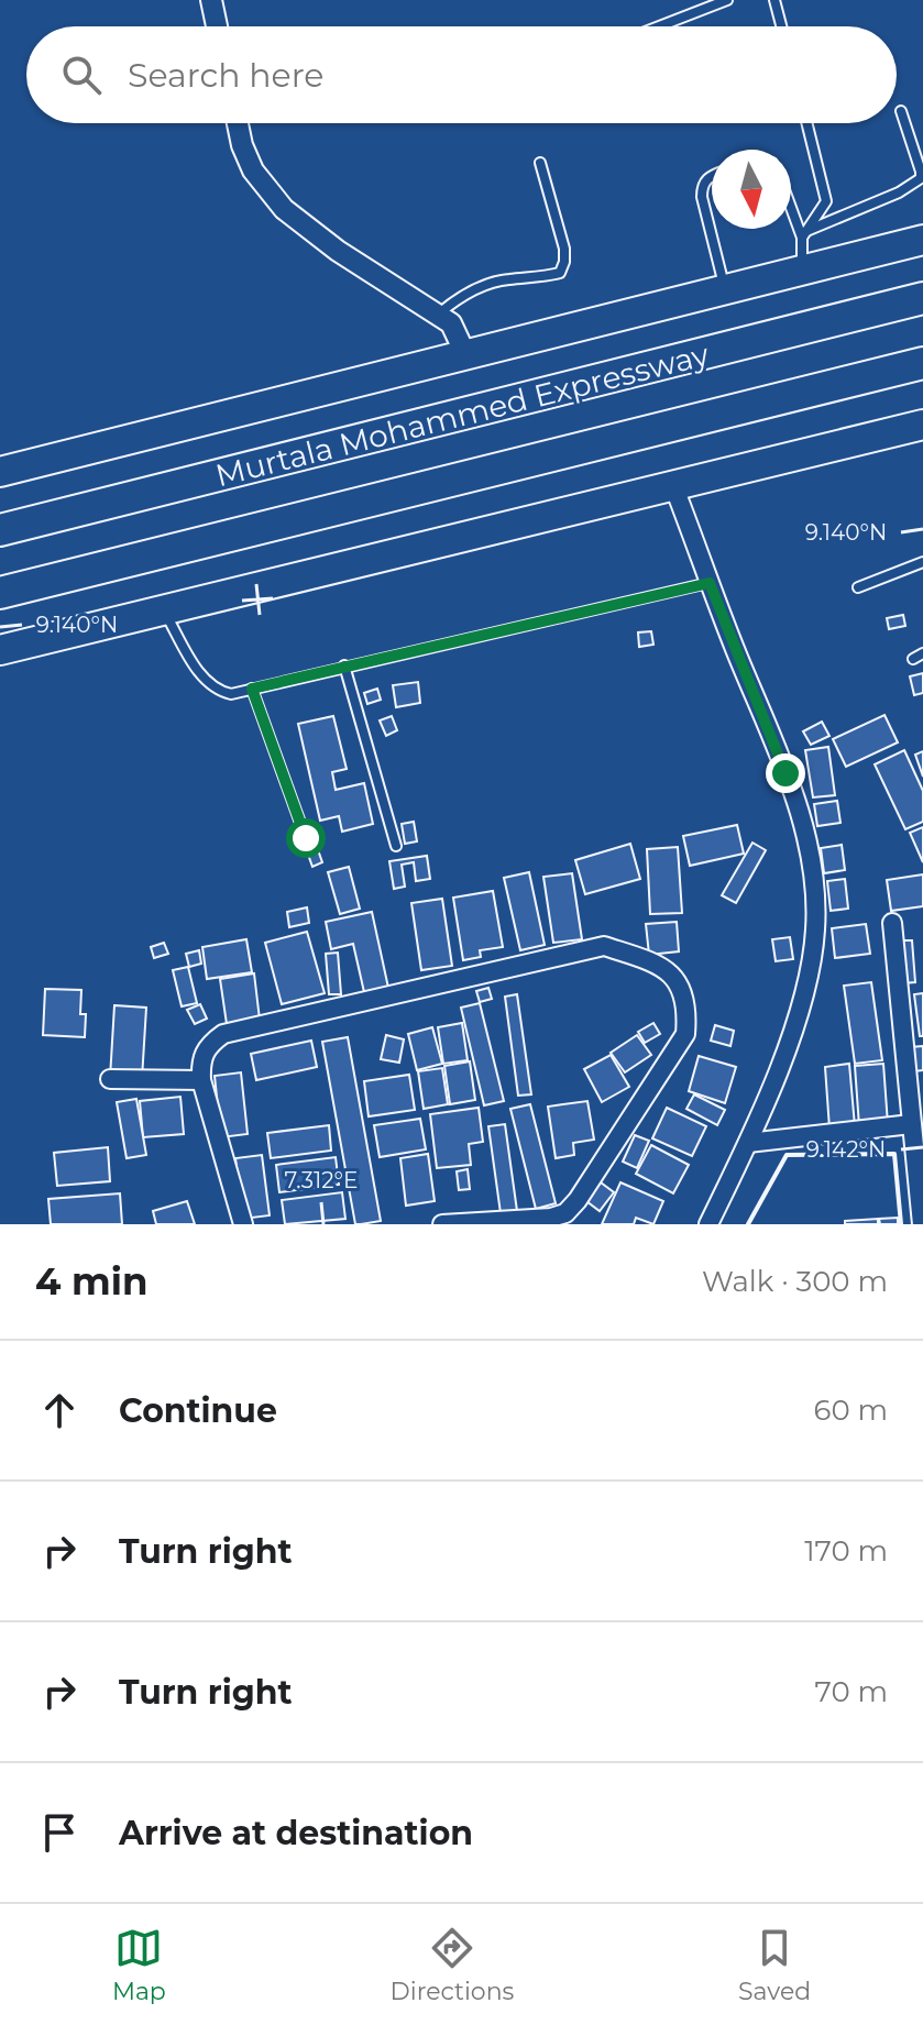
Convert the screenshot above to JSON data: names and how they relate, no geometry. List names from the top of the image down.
{
  "streets": {
    "highway": ["Murtala Mohammed Expressway"]
  },
  "north": "bottom",
  "page": {
    "search": "Search here",
    "heading": ["4 min", "Walk · 300 m"],
    "list": [
      ["Continue", "60 m"],
      ["Turn right", "170 m"],
      ["Turn right", "70 m"],
      "Arrive at destination"
    ],
    "nav": ["Map", "Directions", "Saved"]
  },
  "coordinates": ["9.140°N", "9.142°N", "7.312°E"]
}
